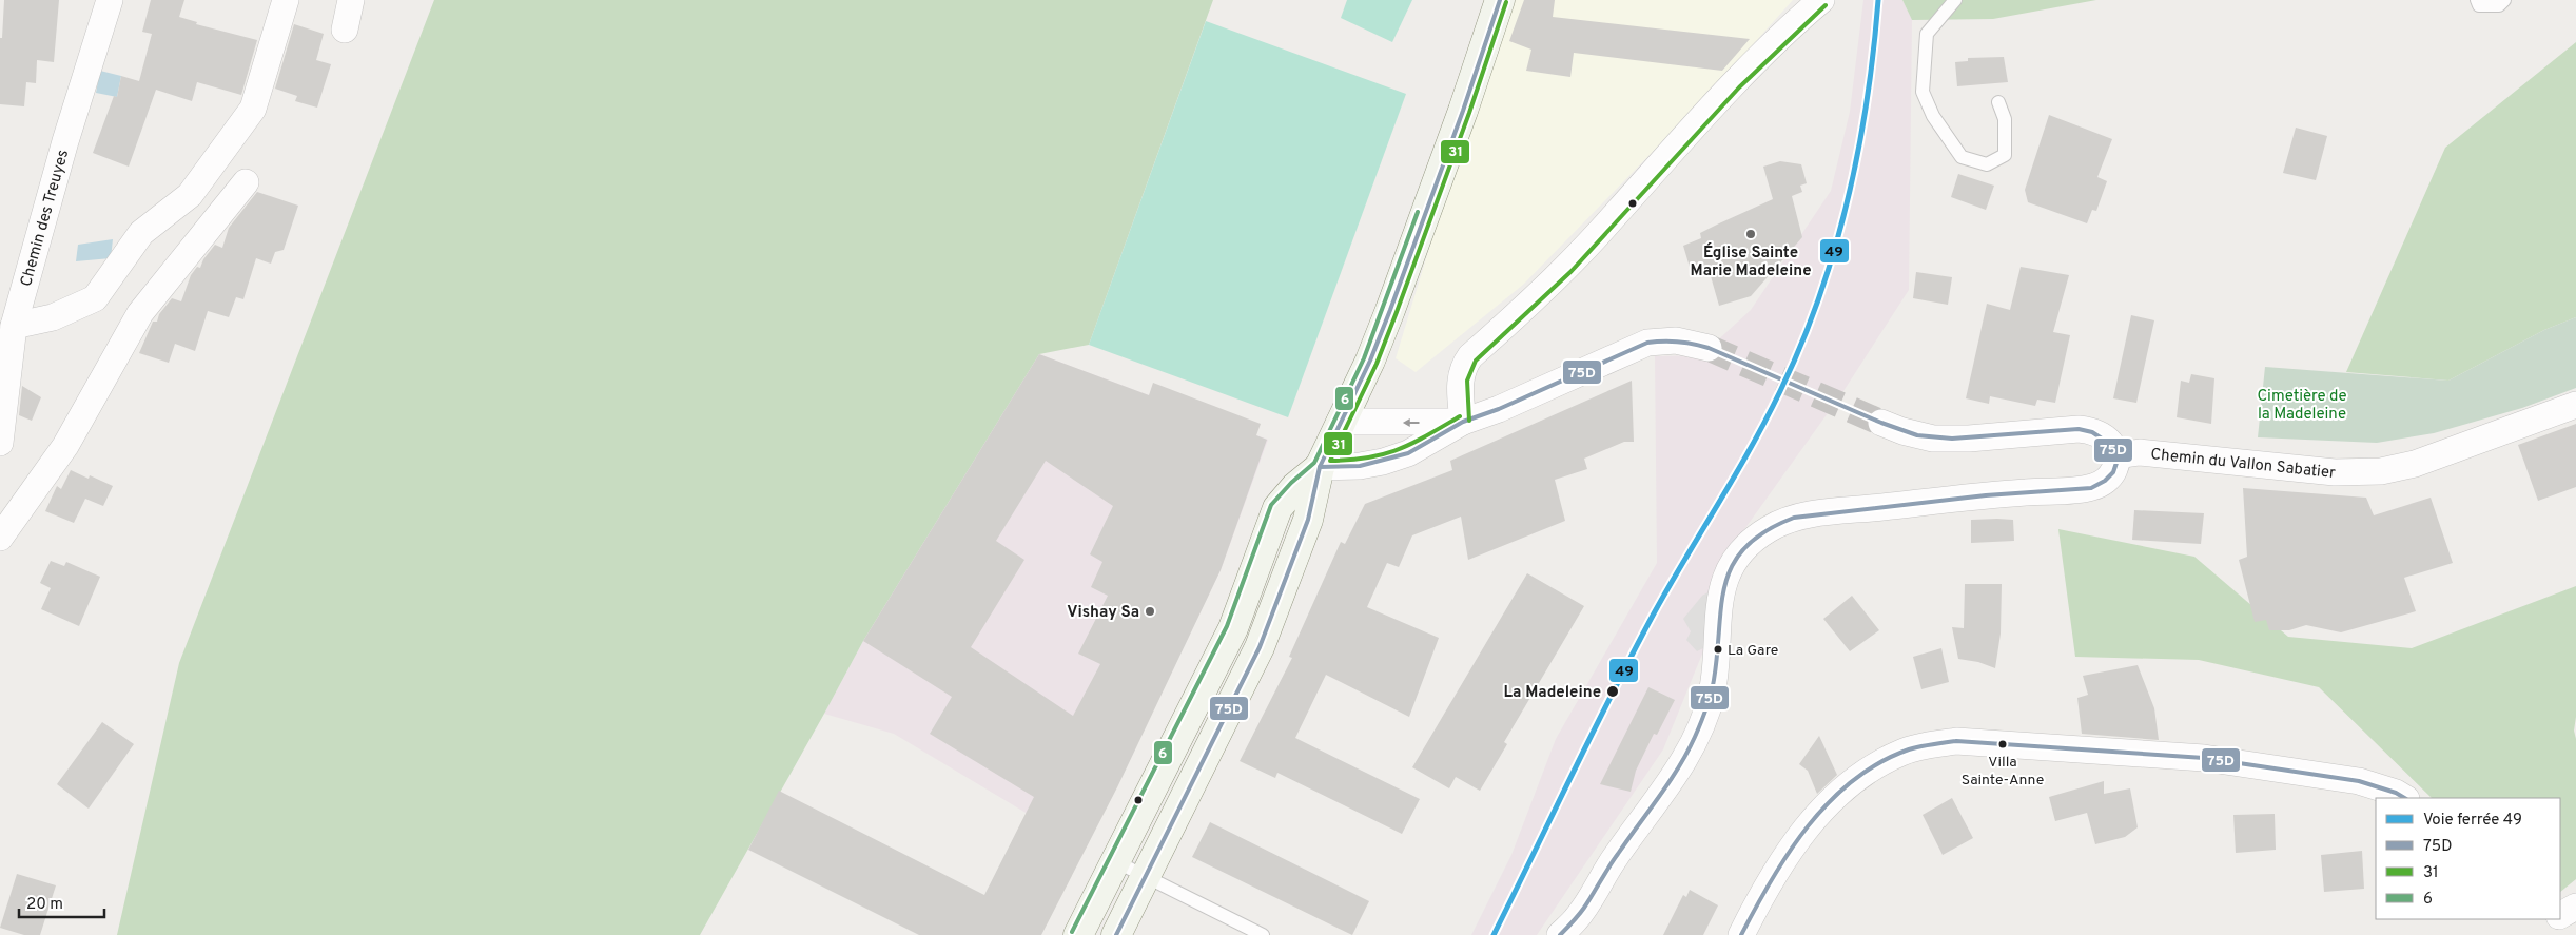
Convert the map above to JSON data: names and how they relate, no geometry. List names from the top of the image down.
{
  "streets": {
    "street": ["Chemin des Treuyes", "Chemin du Vallon Sabatier"]
  },
  "parks": ["Cimetière de la Madeleine"],
  "places": [
    "Église Sainte Marie Madeleine",
    "Vishay Sa",
    "La Gare",
    "La Madeleine",
    "Villa Sainte-Anne"
  ],
  "lines": [
    "rail line 49",
    "transit line 75D",
    "transit line 31",
    "transit line 6"
  ],
  "legend": [
    "Voie ferrée 49",
    "75D",
    "31",
    "6"
  ],
  "scale_bar": "20 m"
}
